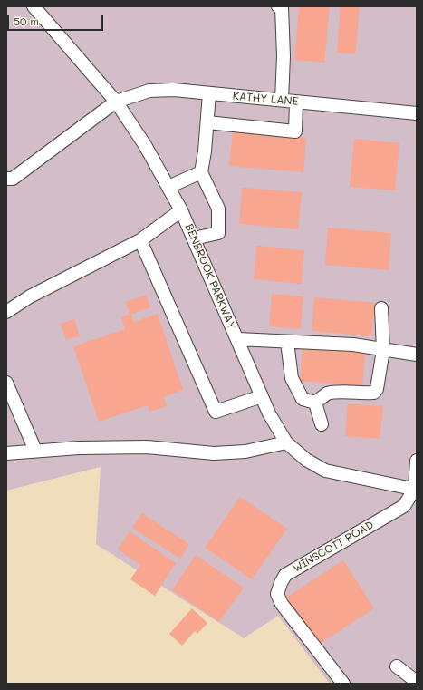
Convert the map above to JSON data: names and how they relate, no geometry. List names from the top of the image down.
{
  "streets": {
    "street": ["KATHY LANE", "BENBROOK PARKWAY", "WINSCOTT ROAD"]
  },
  "crossings": [
    ["KATHY LANE", "BENBROOK PARKWAY"],
    ["BENBROOK PARKWAY", "WINSCOTT ROAD"]
  ],
  "scale_bar": "50 m"
}
